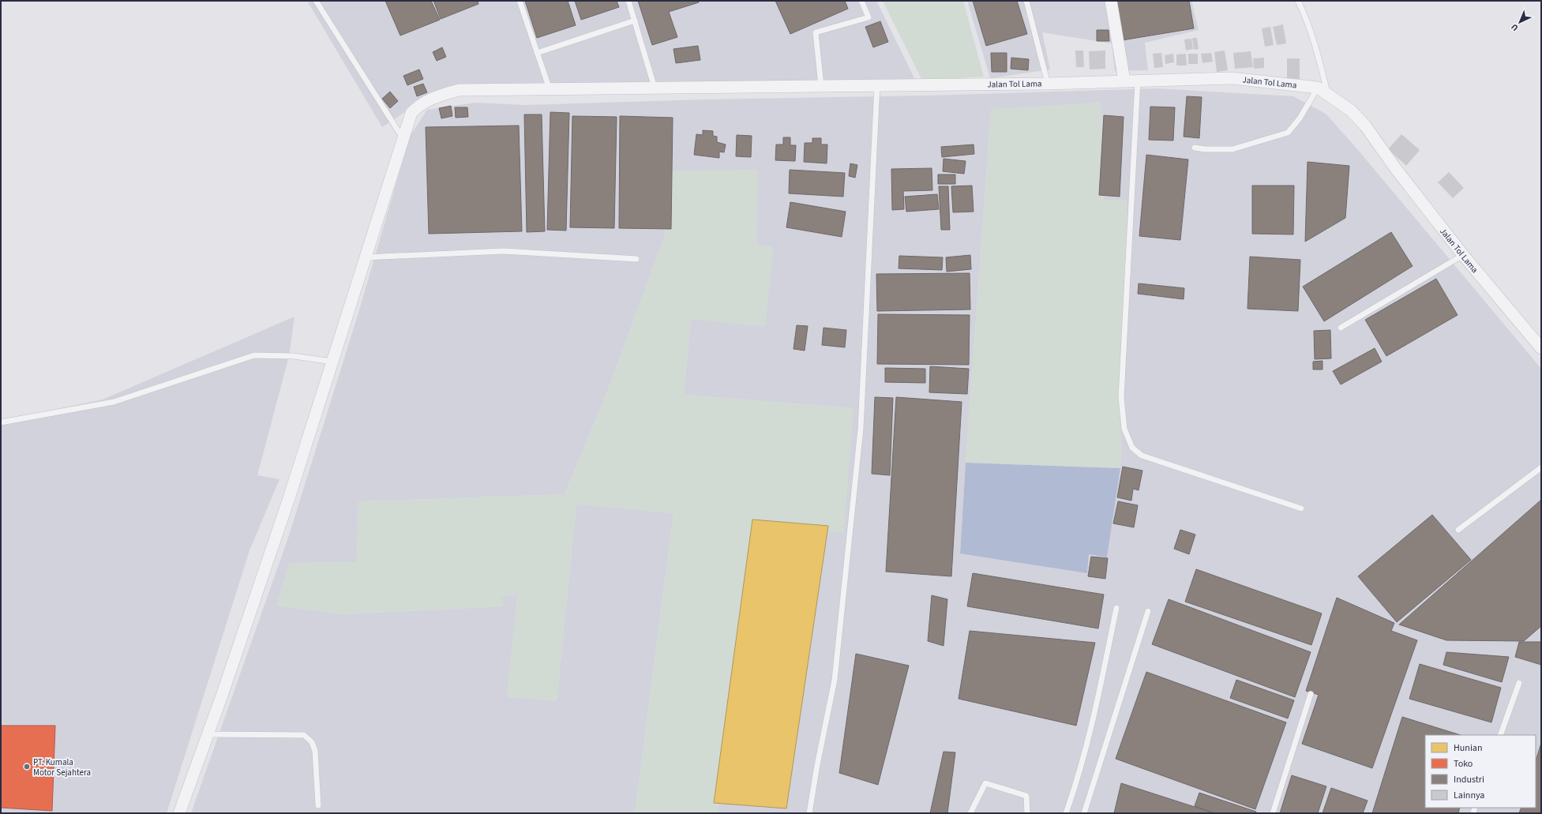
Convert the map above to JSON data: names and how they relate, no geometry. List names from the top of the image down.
{
  "streets": {
    "street": ["Jalan Tol Lama"]
  },
  "places": ["PT. Kumala Motor Sejahtera"],
  "legend": [
    "Hunian",
    "Toko",
    "Industri",
    "Lainnya"
  ],
  "north": "bottom left"
}
